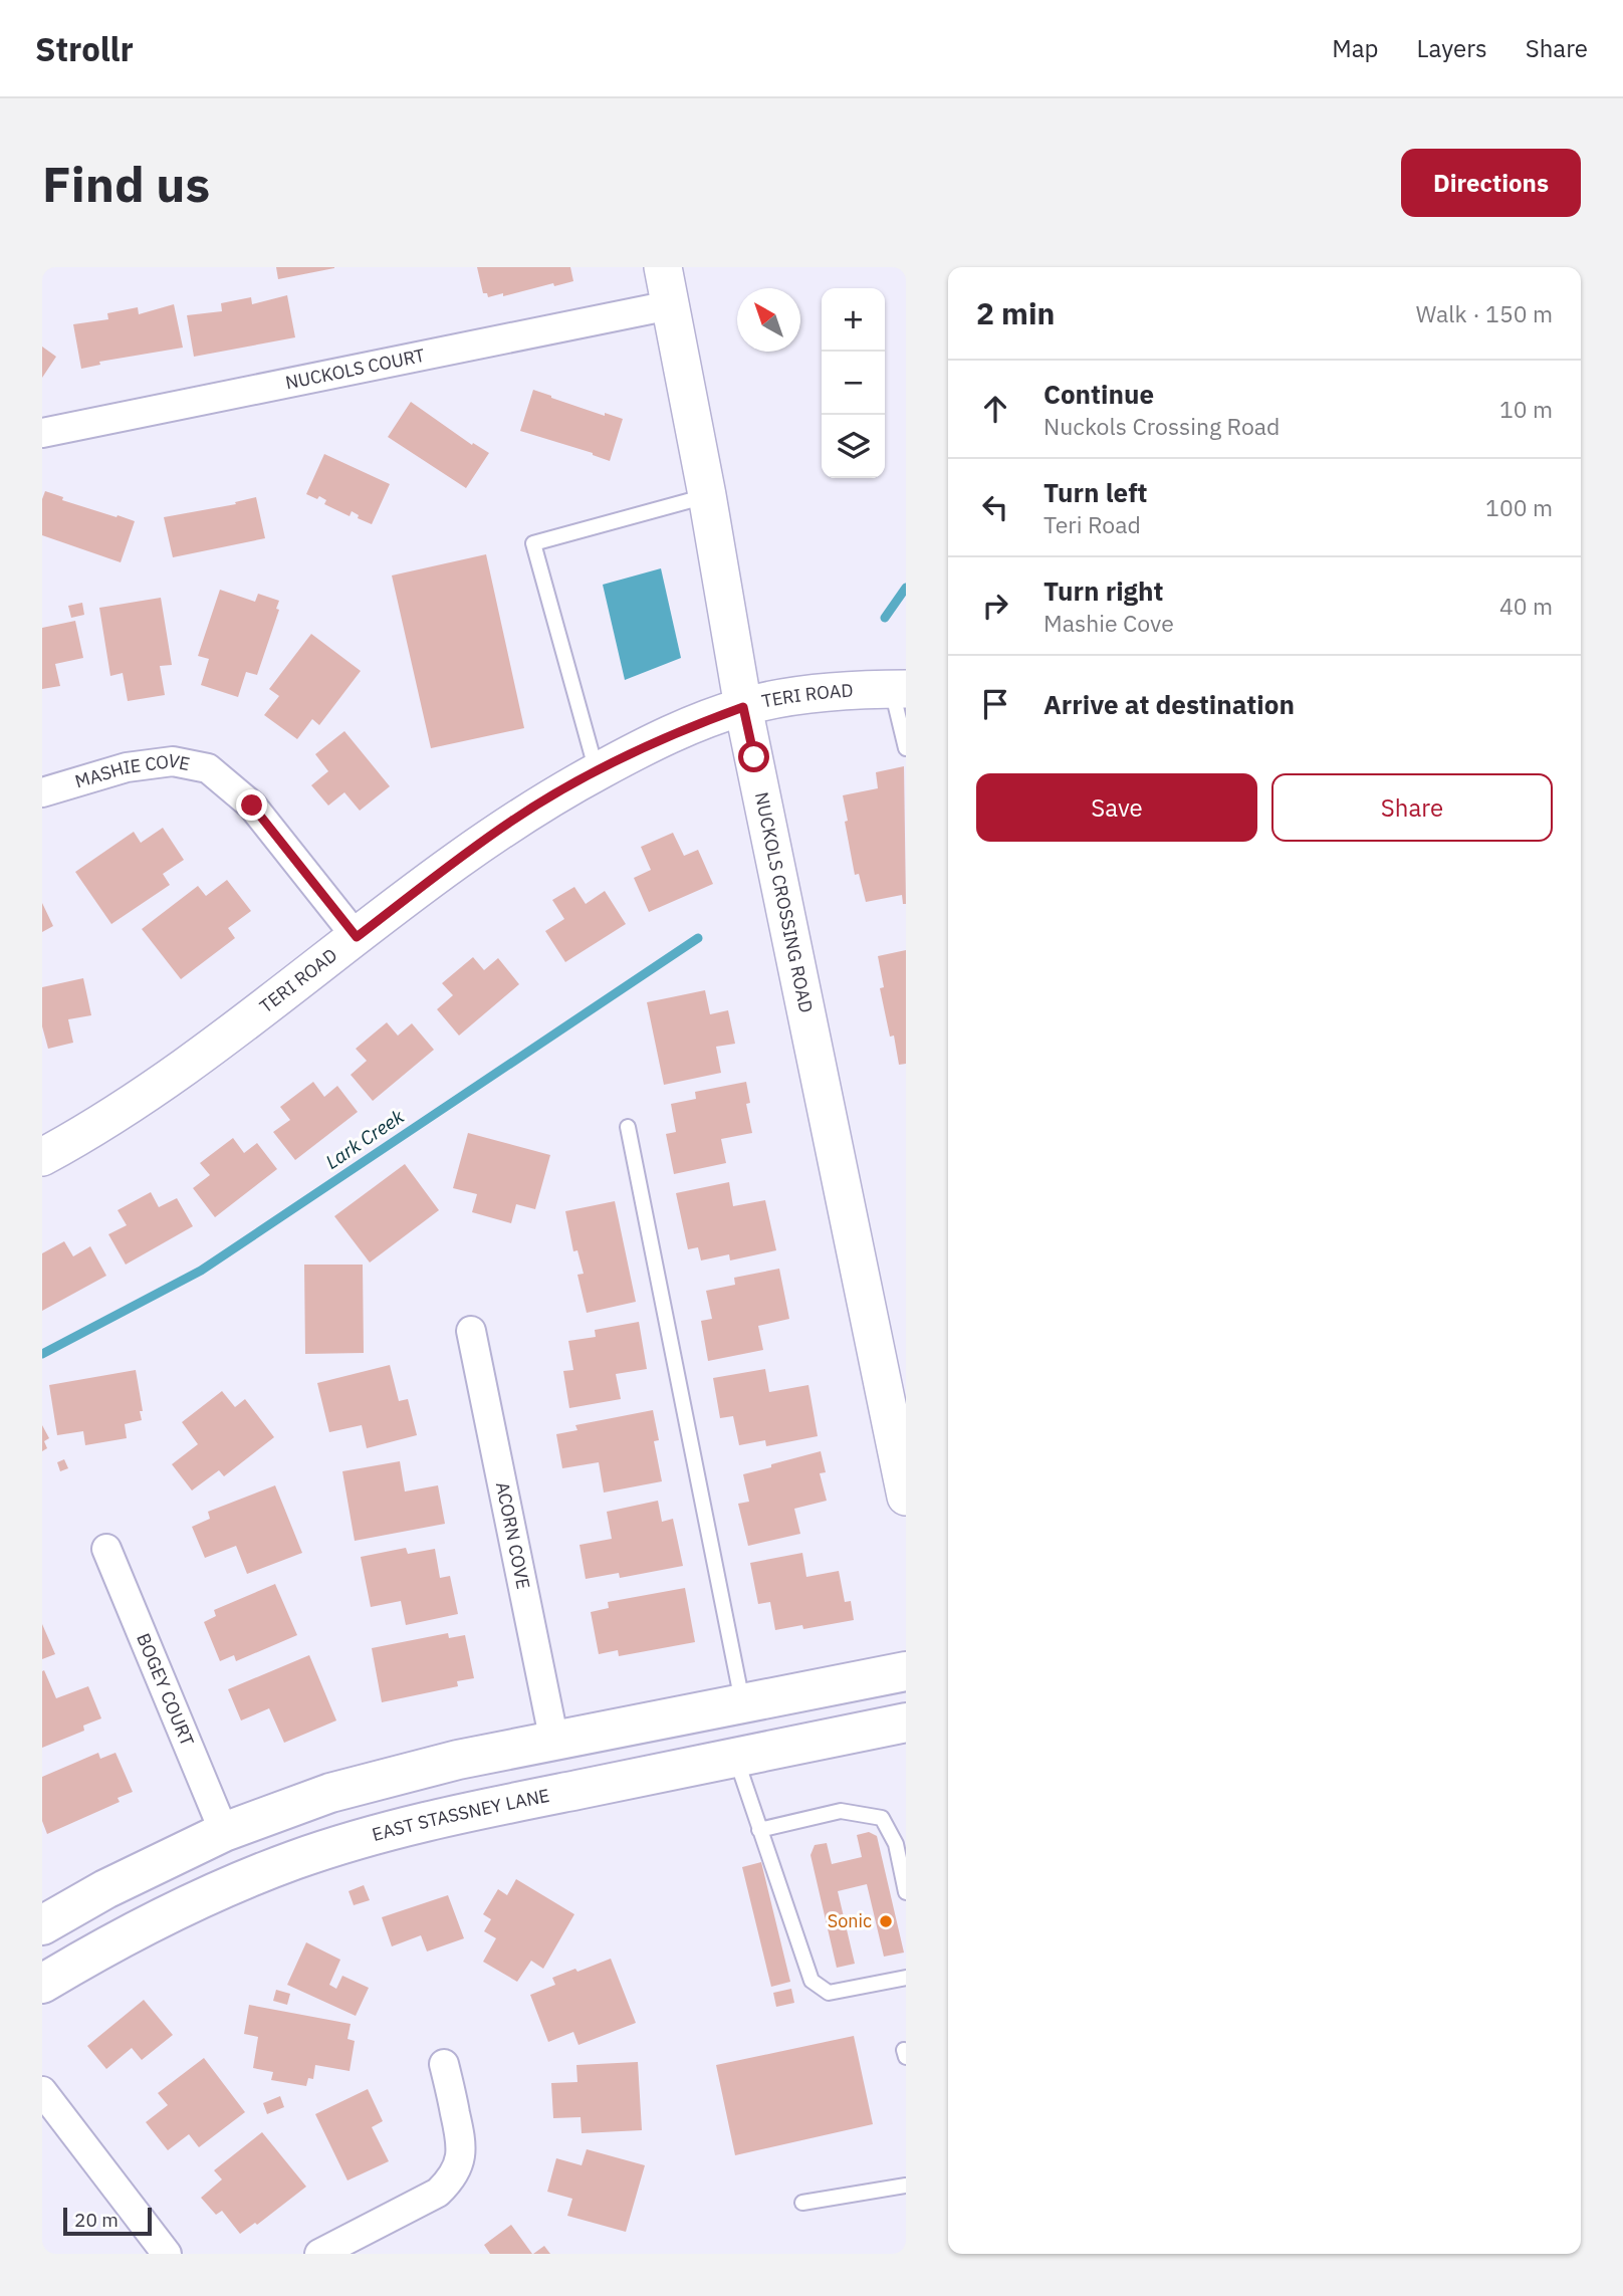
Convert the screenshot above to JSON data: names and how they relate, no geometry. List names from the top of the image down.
{
  "streets": {
    "main road": ["EAST STASSNEY LANE"],
    "street": [
      "NUCKOLS COURT",
      "TERI ROAD",
      "MASHIE COVE",
      "NUCKOLS CROSSING ROAD",
      "ACORN COVE",
      "BOGEY COURT"
    ]
  },
  "crossings": [
    ["NUCKOLS COURT", "NUCKOLS CROSSING ROAD"],
    ["TERI ROAD", "MASHIE COVE"],
    ["TERI ROAD", "NUCKOLS CROSSING ROAD"]
  ],
  "water": ["Lark Creek"],
  "places": ["Sonic"],
  "scale_bar": "20 m",
  "north": "top left",
  "page": {
    "header": "Strollr",
    "nav": ["Map", "Layers", "Share"],
    "buttons": [
      "Directions",
      ["Save", "Share"]
    ],
    "title": "Find us",
    "heading": ["2 min", "Walk · 150 m"],
    "map_buttons": ["+", "−"],
    "list": [
      ["Continue", "Nuckols Crossing Road", "10 m"],
      ["Turn left", "Teri Road", "100 m"],
      ["Turn right", "Mashie Cove", "40 m"],
      "Arrive at destination"
    ],
    "scale": "20 m"
  }
}
